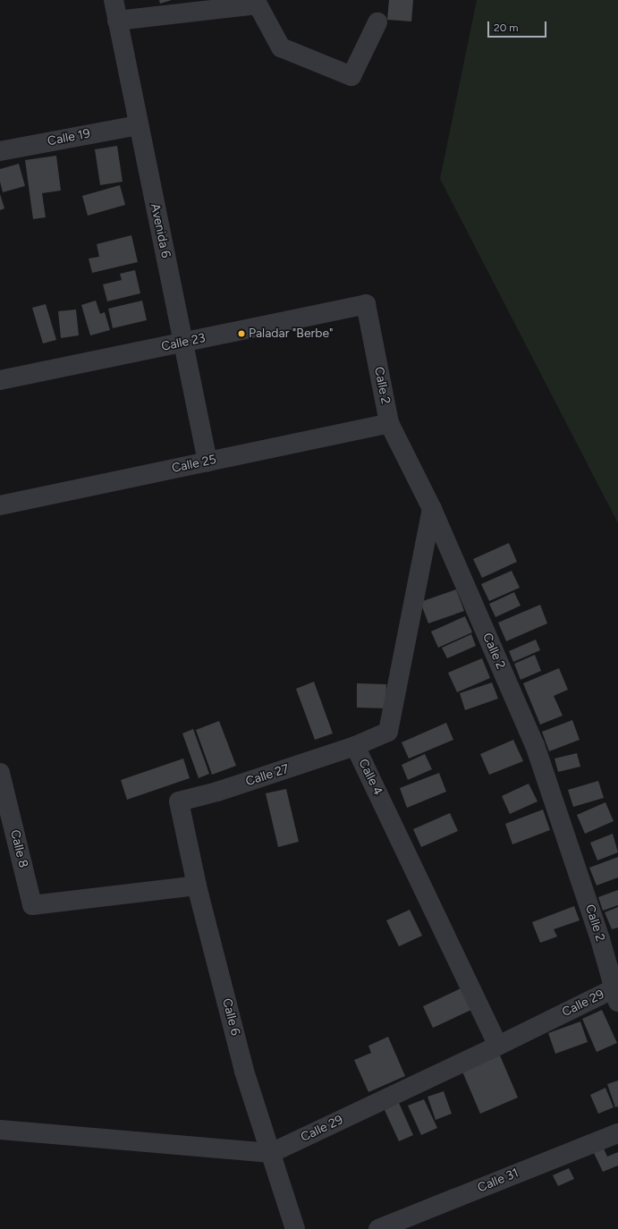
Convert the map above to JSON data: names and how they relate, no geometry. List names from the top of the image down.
{
  "streets": {
    "street": [
      "Calle 19",
      "Avenida 6",
      "Calle 23",
      "Calle 2",
      "Calle 25",
      "Calle 27",
      "Calle 4",
      "Calle 8",
      "Calle 29",
      "Calle 6",
      "Calle 31"
    ]
  },
  "crossings": [
    ["Calle 19", "Avenida 6"],
    ["Avenida 6", "Calle 23"],
    ["Avenida 6", "Calle 25"],
    ["Calle 23", "Calle 2"],
    ["Calle 2", "Calle 25"],
    ["Calle 2", "Calle 4"],
    ["Calle 2", "Calle 29"],
    ["Calle 27", "Calle 4"],
    ["Calle 27", "Calle 6"],
    ["Calle 4", "Calle 29"],
    ["Calle 8", "Calle 6"],
    ["Calle 29", "Calle 6"]
  ],
  "places": ["Paladar \"Berbe\""],
  "scale_bar": "20 m"
}
